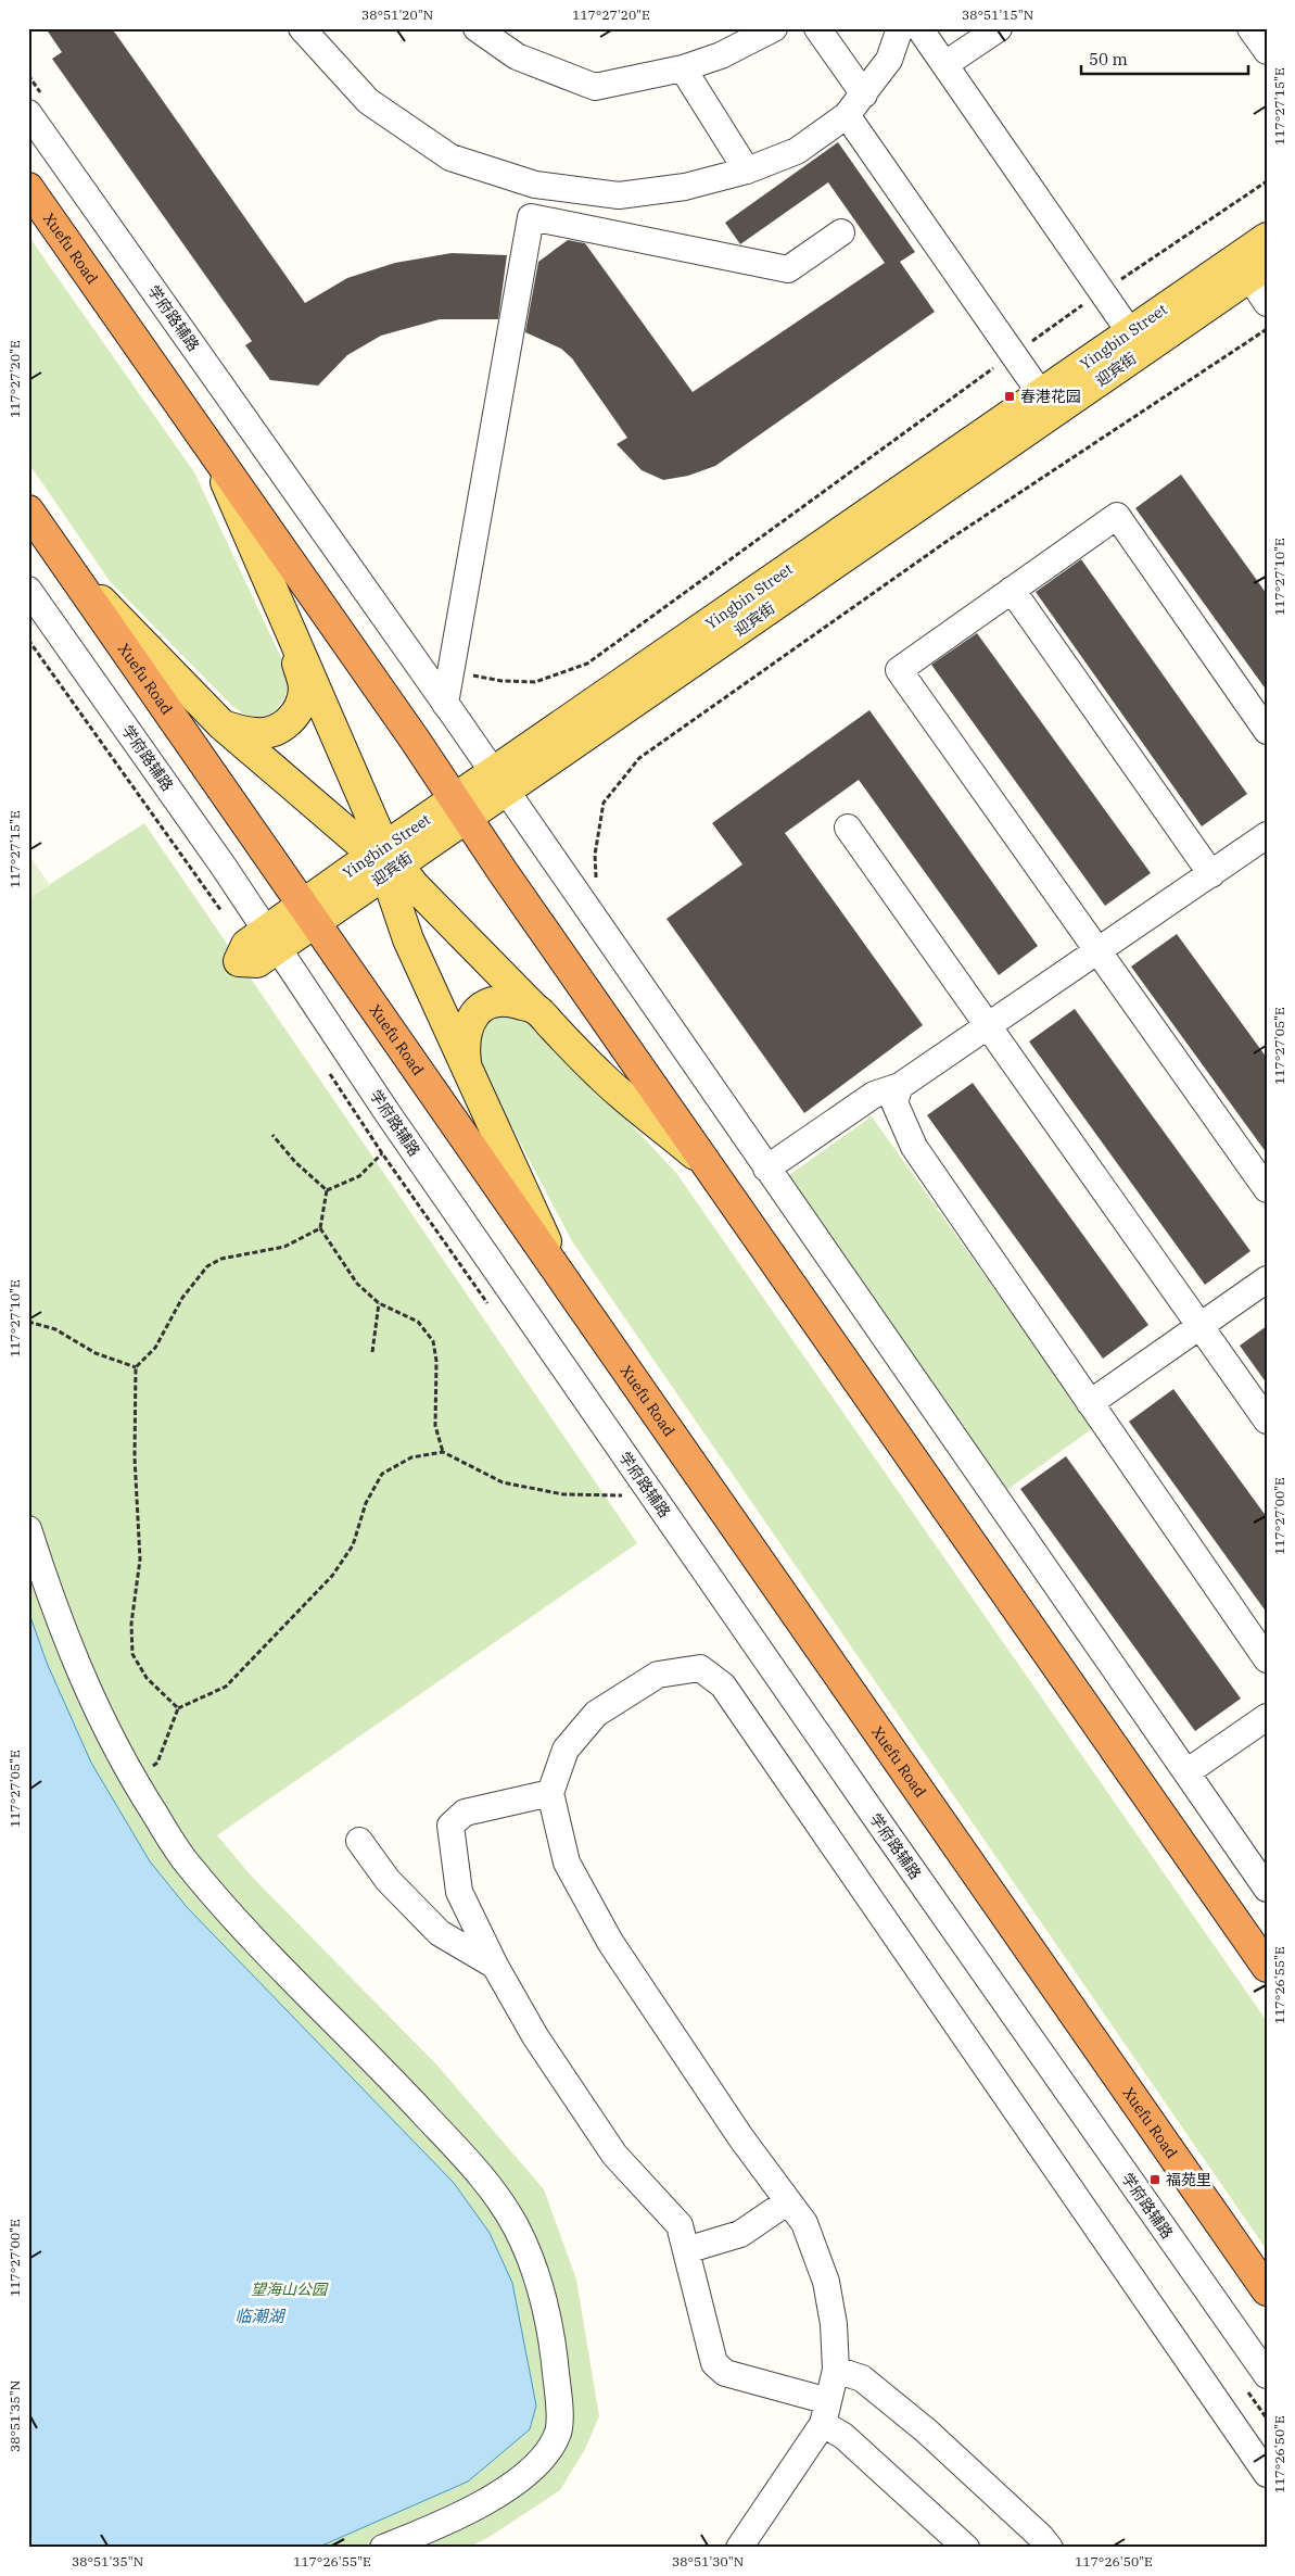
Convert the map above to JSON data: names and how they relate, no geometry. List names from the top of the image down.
{
  "streets": {
    "highway": ["Xuefu Road"],
    "main road": ["Yingbin Street", "迎宾街"],
    "street": ["学府路辅路"]
  },
  "crossings": [
    ["Xuefu Road", "Yingbin Street"],
    ["学府路辅路", "Yingbin Street"],
    ["学府路辅路", "迎宾街"],
    ["Yingbin Street", "迎宾街"]
  ],
  "water": ["临潮湖"],
  "parks": ["望海山公园"],
  "places": {
    "transit": ["春港花园", "福苑里"]
  },
  "scale_bar": "50 m",
  "coordinates": [
    "38°51'20\"N",
    "117°27'20\"E",
    "38°51'15\"N",
    "117°27'15\"E",
    "117°27'10\"E",
    "117°27'05\"E",
    "117°27'00\"E",
    "117°26'55\"E",
    "38°51'35\"N",
    "117°26'50\"E",
    "38°51'30\"N"
  ]
}
